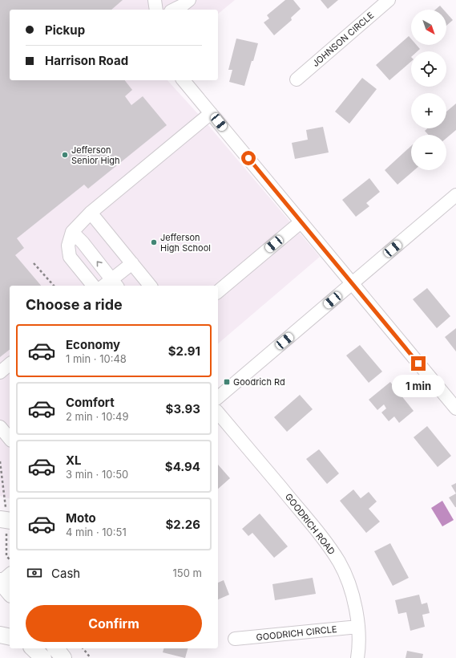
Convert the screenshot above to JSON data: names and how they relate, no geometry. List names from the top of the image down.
{
  "streets": {
    "street": ["JOHNSON CIRCLE", "GOODRICH ROAD", "GOODRICH CIRCLE"]
  },
  "crossings": [
    ["GOODRICH ROAD", "GOODRICH CIRCLE"]
  ],
  "places": {
    "other": ["Jefferson Senior High", "Jefferson High School"],
    "transit": ["Goodrich Rd"]
  },
  "north": "bottom right",
  "page": {
    "map_buttons": ["+", "−"],
    "banner": ["Pickup", "Harrison Road"],
    "heading": "Choose a ride",
    "list": [
      {
        "name": "Economy",
        "note": "1 min · 10:48",
        "value": "$2.91"
      },
      {
        "name": "Comfort",
        "note": "2 min · 10:49",
        "value": "$3.93"
      },
      {
        "name": "XL",
        "note": "3 min · 10:50",
        "value": "$4.94"
      },
      {
        "name": "Moto",
        "note": "4 min · 10:51",
        "value": "$2.26"
      }
    ],
    "bubble": "1 min",
    "pay": ["Cash", "150 m"],
    "buttons": "Confirm"
  }
}
